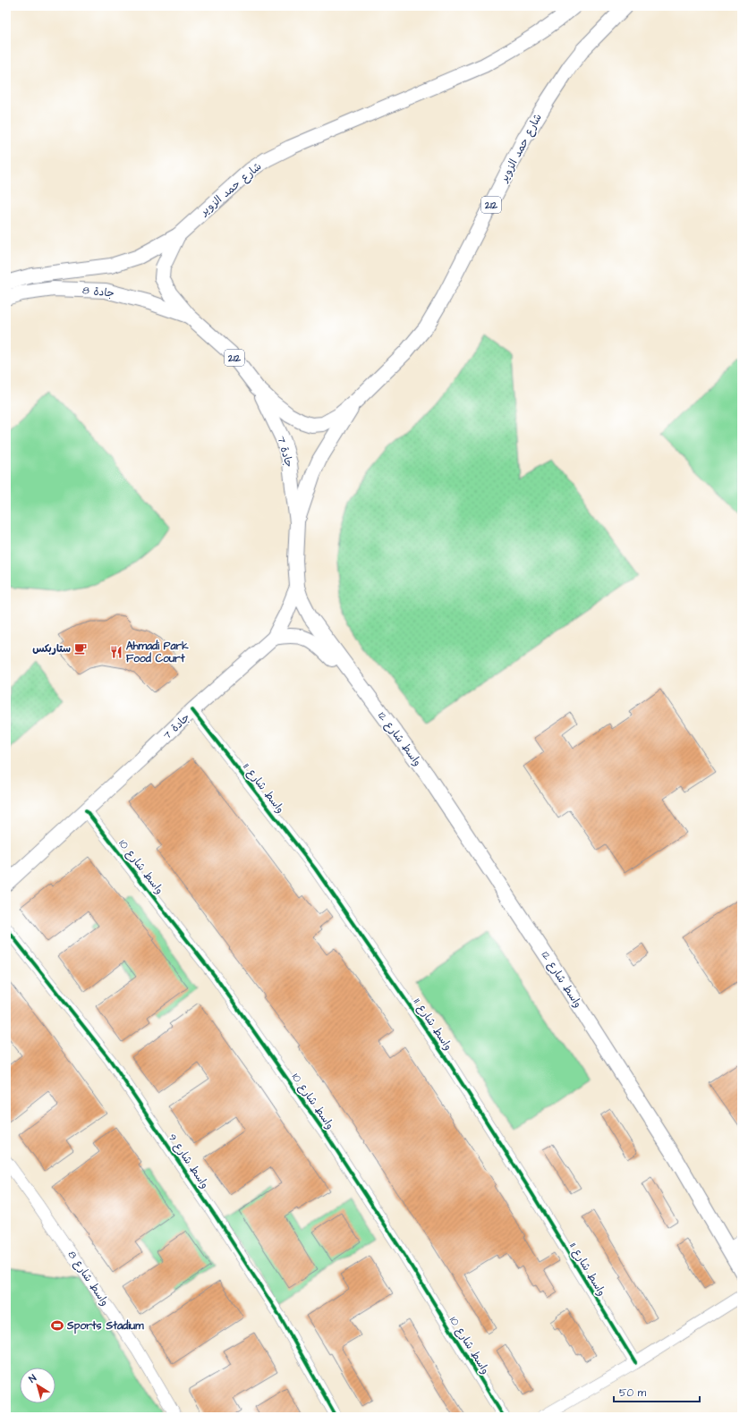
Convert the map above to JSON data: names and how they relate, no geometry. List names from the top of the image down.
{
  "streets": {
    "main road": [
      "شارع حمد الزوير",
      "212",
      "جادة 8",
      "جادة 7",
      "واسط شارع 12"
    ],
    "street": [
      "واسط شارع 11",
      "واسط شارع 10",
      "واسط شارع 9",
      "واسط شارع 8"
    ]
  },
  "crossings": [
    ["شارع حمد الزوير", "212"],
    ["شارع حمد الزوير", "جادة 8"],
    ["شارع حمد الزوير", "جادة 7"],
    ["212", "جادة 8"],
    ["212", "جادة 7"],
    ["جادة 7", "واسط شارع 12"],
    ["جادة 7", "واسط شارع 11"],
    ["جادة 7", "واسط شارع 10"]
  ],
  "places": {
    "cafe": ["ستاربكس"],
    "restaurant": ["Ahmadi Park Food Court"],
    "sports": ["Sports Stadium"]
  },
  "scale_bar": "50 m",
  "north": "top left"
}
